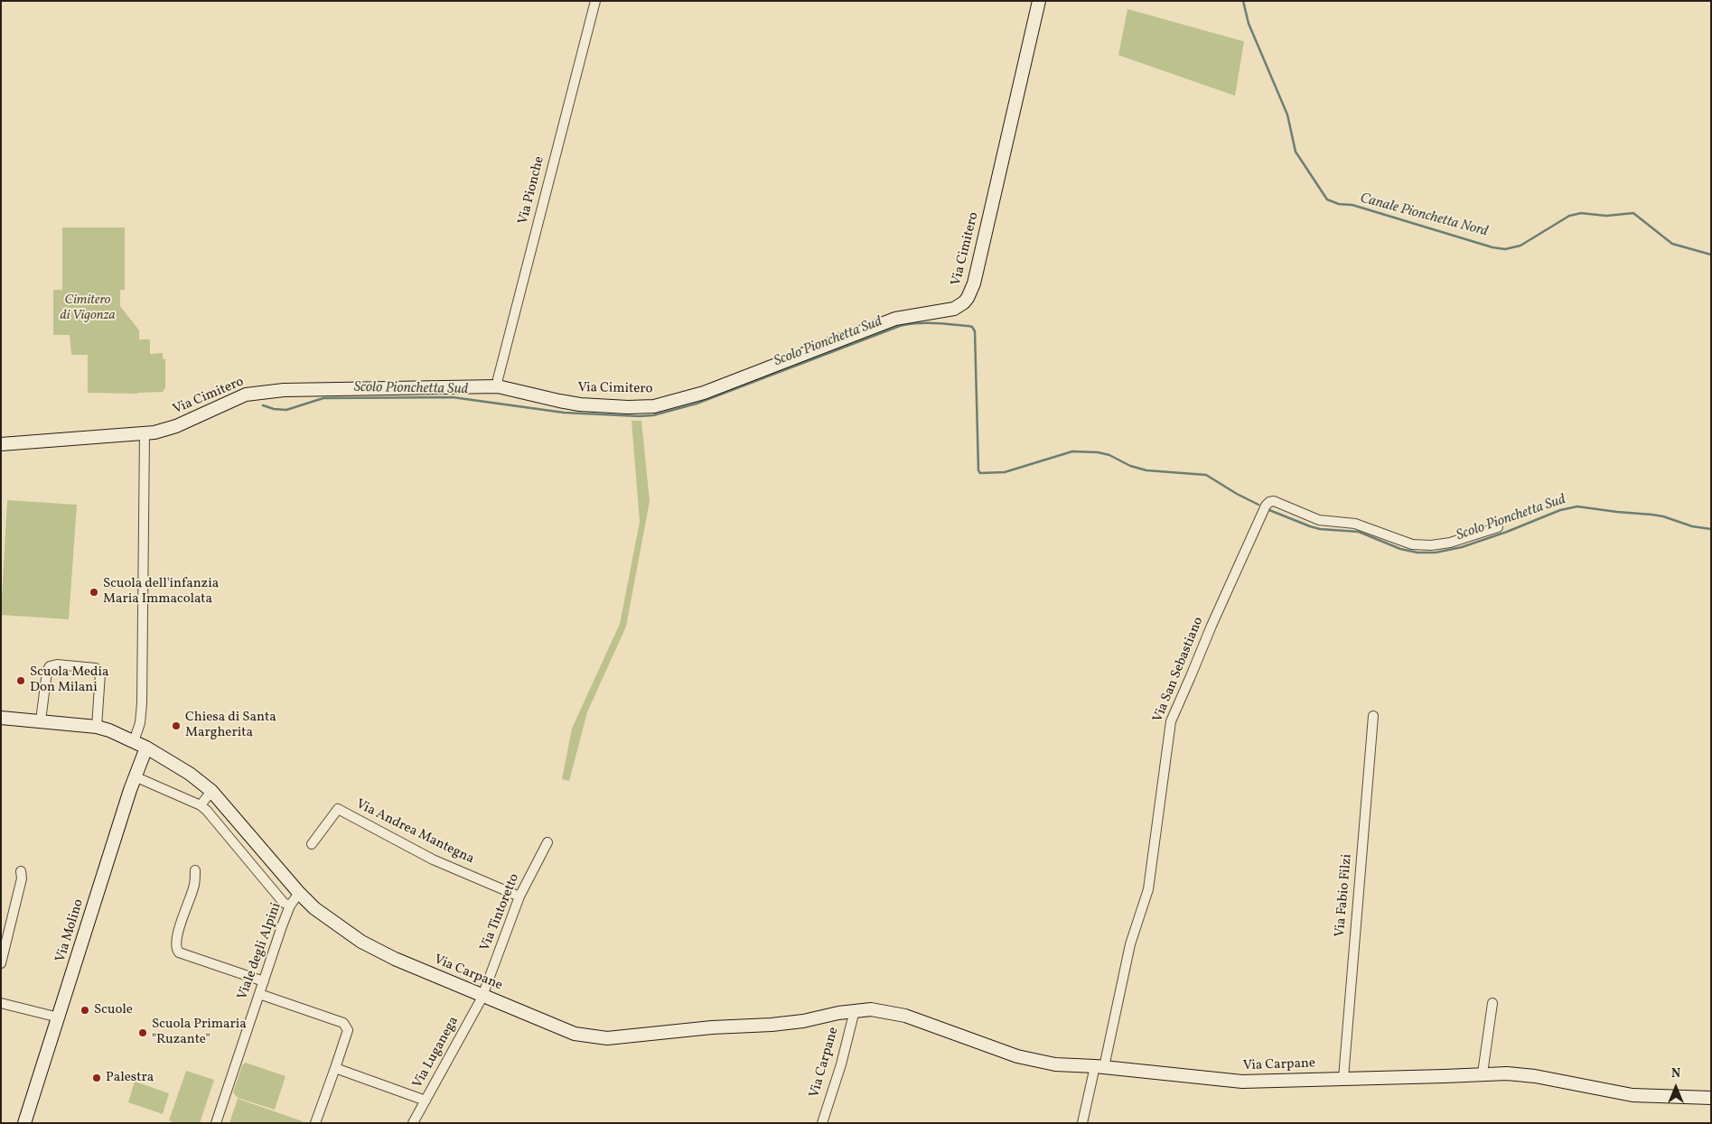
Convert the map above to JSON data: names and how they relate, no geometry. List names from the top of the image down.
{
  "streets": {
    "street": [
      "Via Pionche",
      "Via Cimitero",
      "Via San Sebastiano",
      "Via Andrea Mantegna",
      "Via Fabio Filzi",
      "Via Tintoretto",
      "Via Molino",
      "Viale degli Alpini",
      "Via Carpane",
      "Via Luganega"
    ]
  },
  "crossings": [
    ["Via Pionche", "Via Cimitero"],
    ["Via San Sebastiano", "Via Carpane"],
    ["Via Andrea Mantegna", "Via Tintoretto"],
    ["Via Fabio Filzi", "Via Carpane"],
    ["Via Tintoretto", "Via Carpane"],
    ["Via Tintoretto", "Via Luganega"],
    ["Via Molino", "Via Carpane"],
    ["Viale degli Alpini", "Via Carpane"],
    ["Via Carpane", "Via Luganega"]
  ],
  "water": ["Canale Pionchetta Nord", "Scolo Pionchetta Sud"],
  "parks": ["Cimitero di Vigonza"],
  "places": [
    "Scuola dell'infanzia Maria Immacolata",
    "Scuola Media Don Milani",
    "Chiesa di Santa Margherita",
    "Scuole",
    "Scuola Primaria \"Ruzante\"",
    "Palestra"
  ],
  "north": "top"
}
